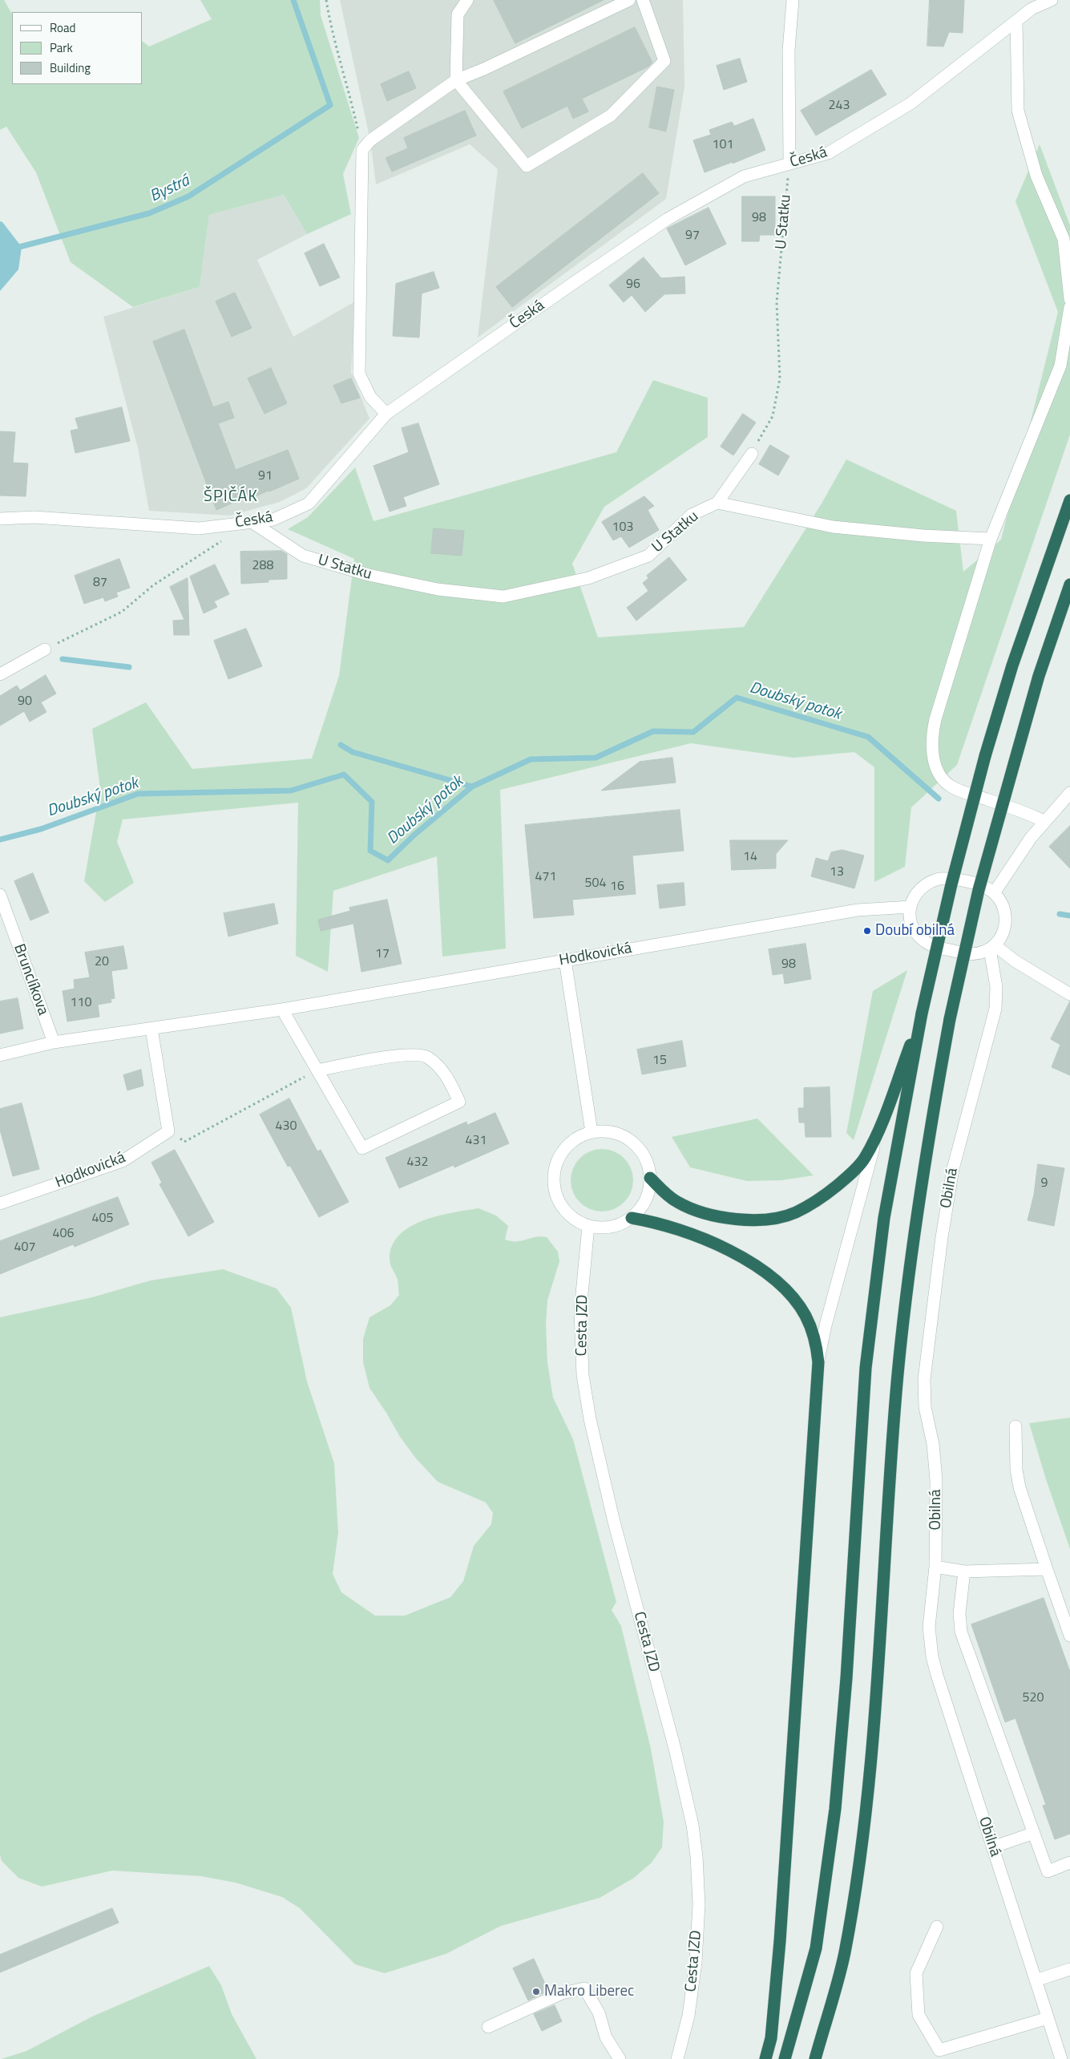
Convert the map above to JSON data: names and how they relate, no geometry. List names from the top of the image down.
{
  "streets": {
    "street": [
      "Česká",
      "U Statku",
      "Hodkovická",
      "Brunclíkova",
      "Obilná",
      "Cesta JZD"
    ]
  },
  "crossings": [
    ["Česká", "U Statku"],
    ["Hodkovická", "Brunclíkova"],
    ["Hodkovická", "Obilná"]
  ],
  "districts": ["ŠPIČÁK"],
  "water": ["Bystrá", "Doubský potok"],
  "places": ["Doubí obilná", "Makro Liberec"],
  "house_numbers": [
    "243",
    "101",
    "98",
    "97",
    "96",
    "91",
    "103",
    "288",
    "87",
    "90",
    "14",
    "13",
    "471",
    "504",
    "16",
    "17",
    "20",
    "98",
    "110",
    "15",
    "430",
    "431",
    "432",
    "9",
    "405",
    "406",
    "407",
    "520"
  ],
  "legend": ["Road", "Park", "Building"]
}
